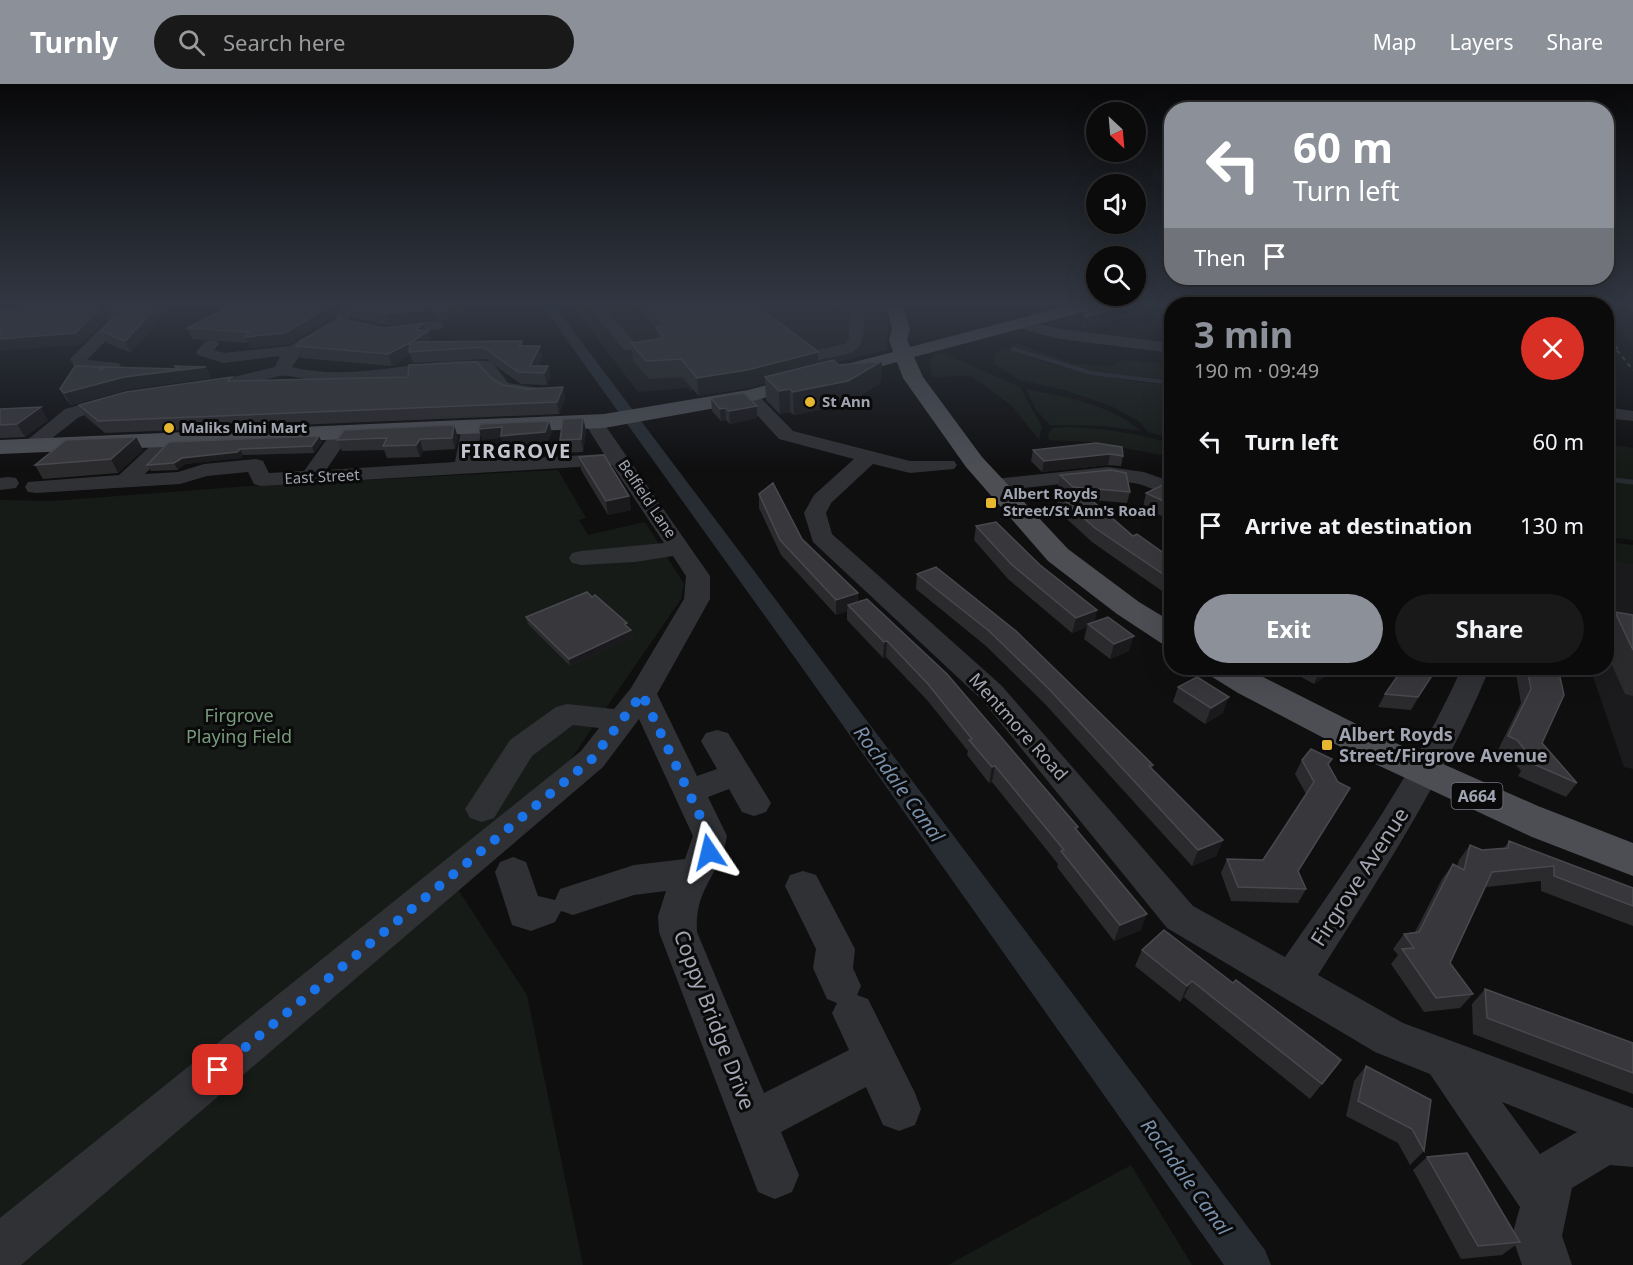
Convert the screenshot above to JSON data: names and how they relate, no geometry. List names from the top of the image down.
{
  "streets": {
    "main road": ["A664"],
    "street": [
      "East Street",
      "Belfield Lane",
      "Mentmore Road",
      "Firgrove Avenue",
      "Coppy Bridge Drive"
    ]
  },
  "crossings": [
    ["East Street", "Belfield Lane"],
    ["Mentmore Road", "Firgrove Avenue"],
    ["A664", "Firgrove Avenue"]
  ],
  "districts": ["FIRGROVE"],
  "water": ["Rochdale Canal"],
  "parks": ["Firgrove Playing Field"],
  "places": {
    "other": ["St Ann", "Maliks Mini Mart"],
    "transit": ["Albert Royds Street/St Ann's Road", "Albert Royds Street/Firgrove Avenue"]
  },
  "north": "bottom right",
  "page": {
    "header": "Turnly",
    "search": "Search here",
    "nav": ["Map", "Layers", "Share"],
    "turn": ["60 m", "Turn left"],
    "then": "Then",
    "heading": ["3 min", "190 m · 09:49"],
    "list": [
      {
        "name": "Turn left",
        "value": "60 m"
      },
      {
        "name": "Arrive at destination",
        "value": "130 m"
      }
    ],
    "buttons": ["Exit", "Share"]
  }
}
